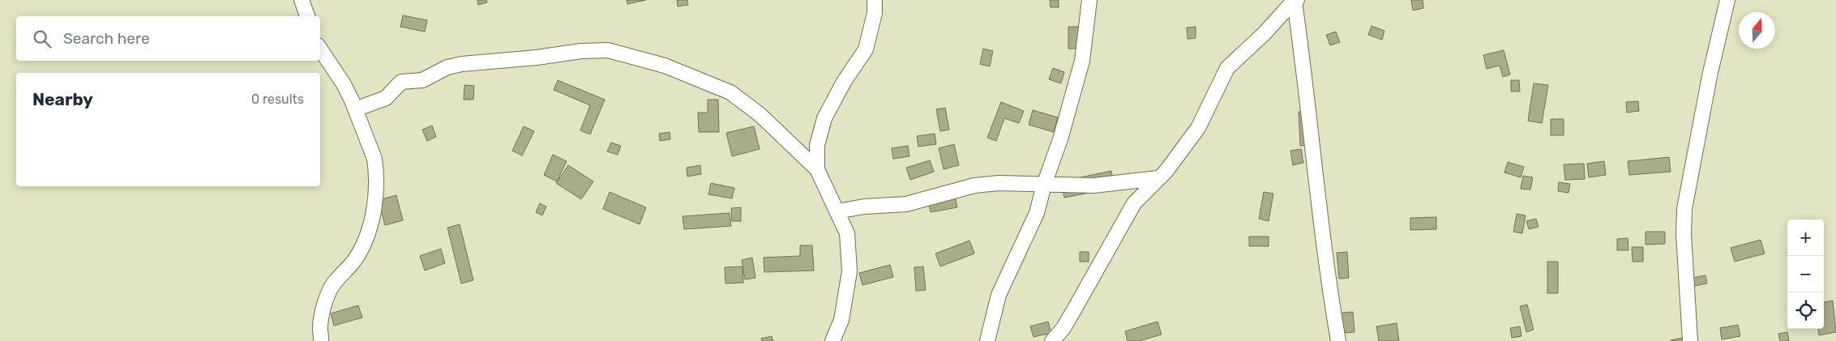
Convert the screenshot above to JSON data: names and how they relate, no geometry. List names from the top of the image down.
{
  "north": "top",
  "page": {
    "search": "Search here",
    "heading": ["Nearby", "0 results"],
    "map_buttons": ["+", "−"]
  }
}
